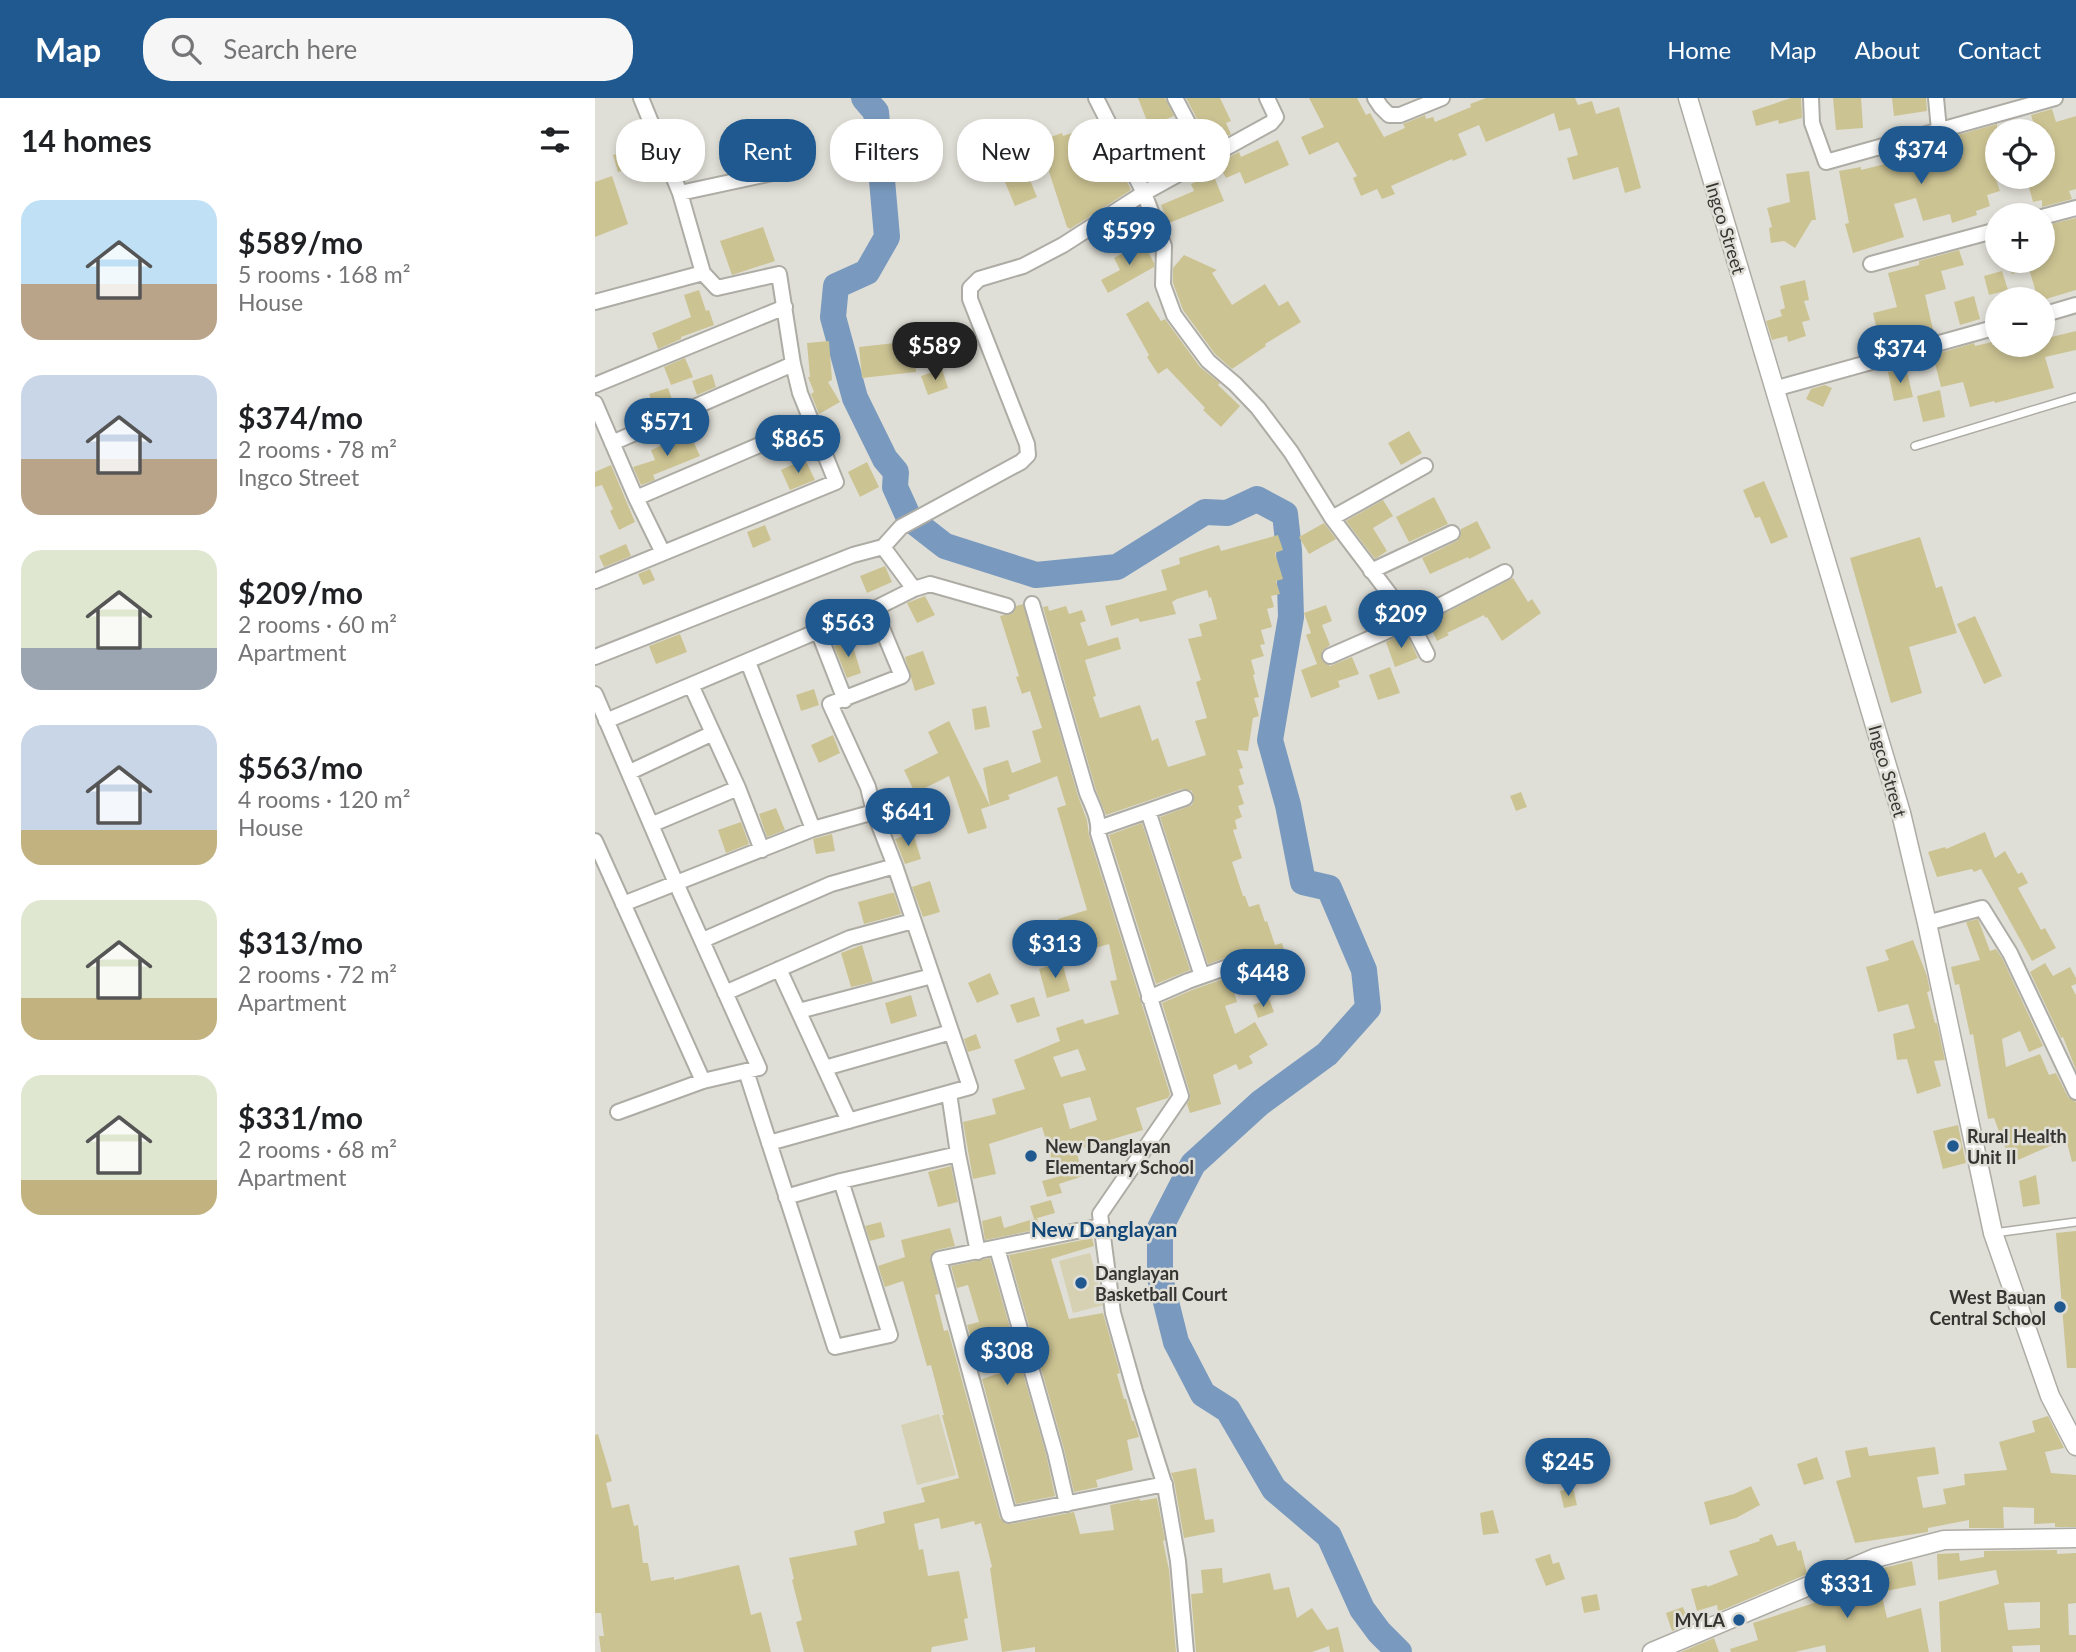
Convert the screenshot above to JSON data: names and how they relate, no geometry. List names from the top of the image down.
{
  "streets": {
    "street": ["Ingco Street"]
  },
  "districts": ["New Danglayan"],
  "places": [
    "Rural Health Unit II",
    "New Danglayan Elementary School",
    "Danglayan Basketball Court",
    "West Bauan Central School",
    "MYLA"
  ],
  "page": {
    "header": "Map",
    "search": "Search here",
    "nav": [
      "Home",
      "Map",
      "About",
      "Contact"
    ],
    "heading": "14 homes",
    "map_buttons": ["+", "−"],
    "chip": [
      "Buy",
      "Rent",
      "Filters",
      "New",
      "Apartment"
    ],
    "price": [
      "$374",
      "$599",
      "$589",
      "$374",
      "$571",
      "$865",
      "$209",
      "$563",
      "$641",
      "$313",
      "$448",
      "$308",
      "$245",
      "$331"
    ],
    "list": [
      {
        "name": "$589/mo",
        "note": "5 rooms · 168 m² · House"
      },
      {
        "name": "$374/mo",
        "note": "2 rooms · 78 m² · Ingco Street"
      },
      {
        "name": "$209/mo",
        "note": "2 rooms · 60 m² · Apartment"
      },
      {
        "name": "$563/mo",
        "note": "4 rooms · 120 m² · House"
      },
      {
        "name": "$313/mo",
        "note": "2 rooms · 72 m² · Apartment"
      },
      {
        "name": "$331/mo",
        "note": "2 rooms · 68 m² · Apartment"
      }
    ]
  }
}
